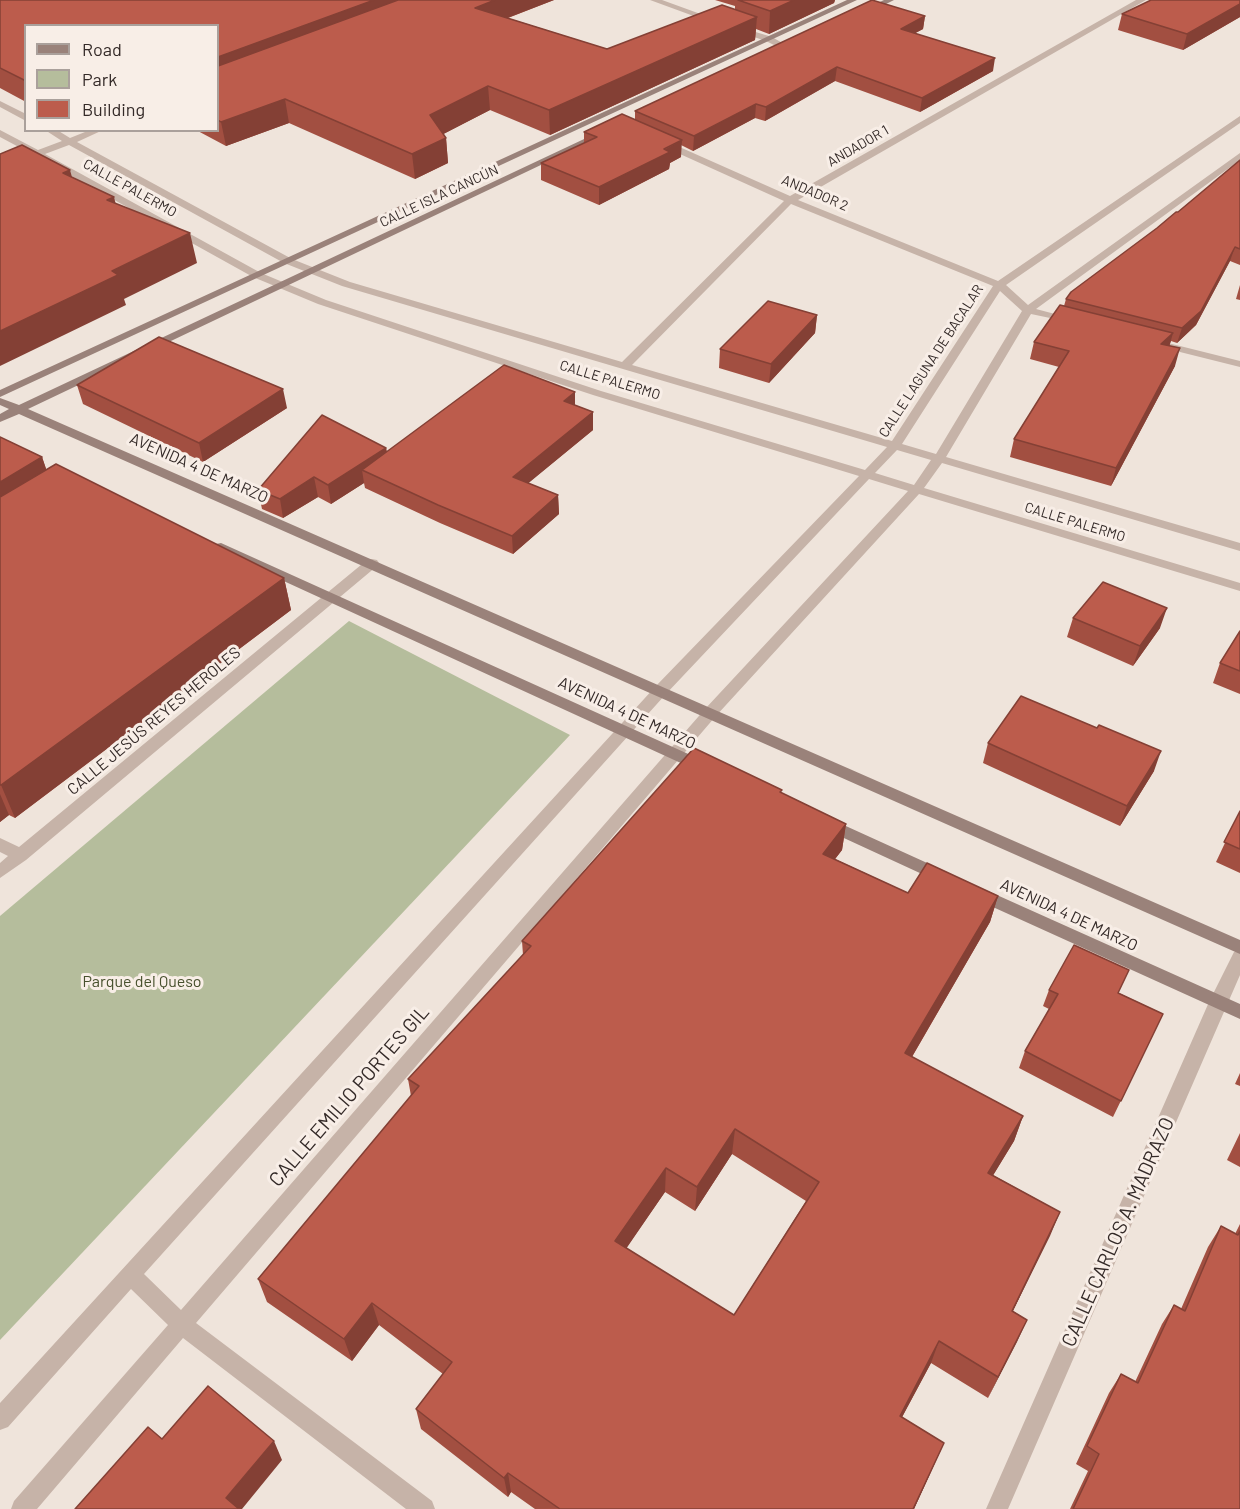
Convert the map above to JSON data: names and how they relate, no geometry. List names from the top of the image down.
{
  "streets": {
    "street": [
      "ANDADOR 1",
      "CALLE PALERMO",
      "ANDADOR 2",
      "CALLE ISLA CANCÚN",
      "CALLE LAGUNA DE BACALAR",
      "AVENIDA 4 DE MARZO",
      "CALLE JESÚS REYES HEROLES",
      "CALLE EMILIO PORTES GIL",
      "CALLE CARLOS A. MADRAZO"
    ]
  },
  "crossings": [
    ["ANDADOR 1", "CALLE PALERMO"],
    ["ANDADOR 1", "ANDADOR 2"],
    ["CALLE PALERMO", "CALLE ISLA CANCÚN"],
    ["CALLE PALERMO", "CALLE LAGUNA DE BACALAR"],
    ["ANDADOR 2", "CALLE LAGUNA DE BACALAR"],
    ["CALLE ISLA CANCÚN", "AVENIDA 4 DE MARZO"],
    ["CALLE LAGUNA DE BACALAR", "AVENIDA 4 DE MARZO"],
    ["AVENIDA 4 DE MARZO", "CALLE JESÚS REYES HEROLES"],
    ["AVENIDA 4 DE MARZO", "CALLE EMILIO PORTES GIL"],
    ["AVENIDA 4 DE MARZO", "CALLE CARLOS A. MADRAZO"]
  ],
  "parks": ["Parque del Queso"],
  "legend": ["Road", "Park", "Building"]
}
